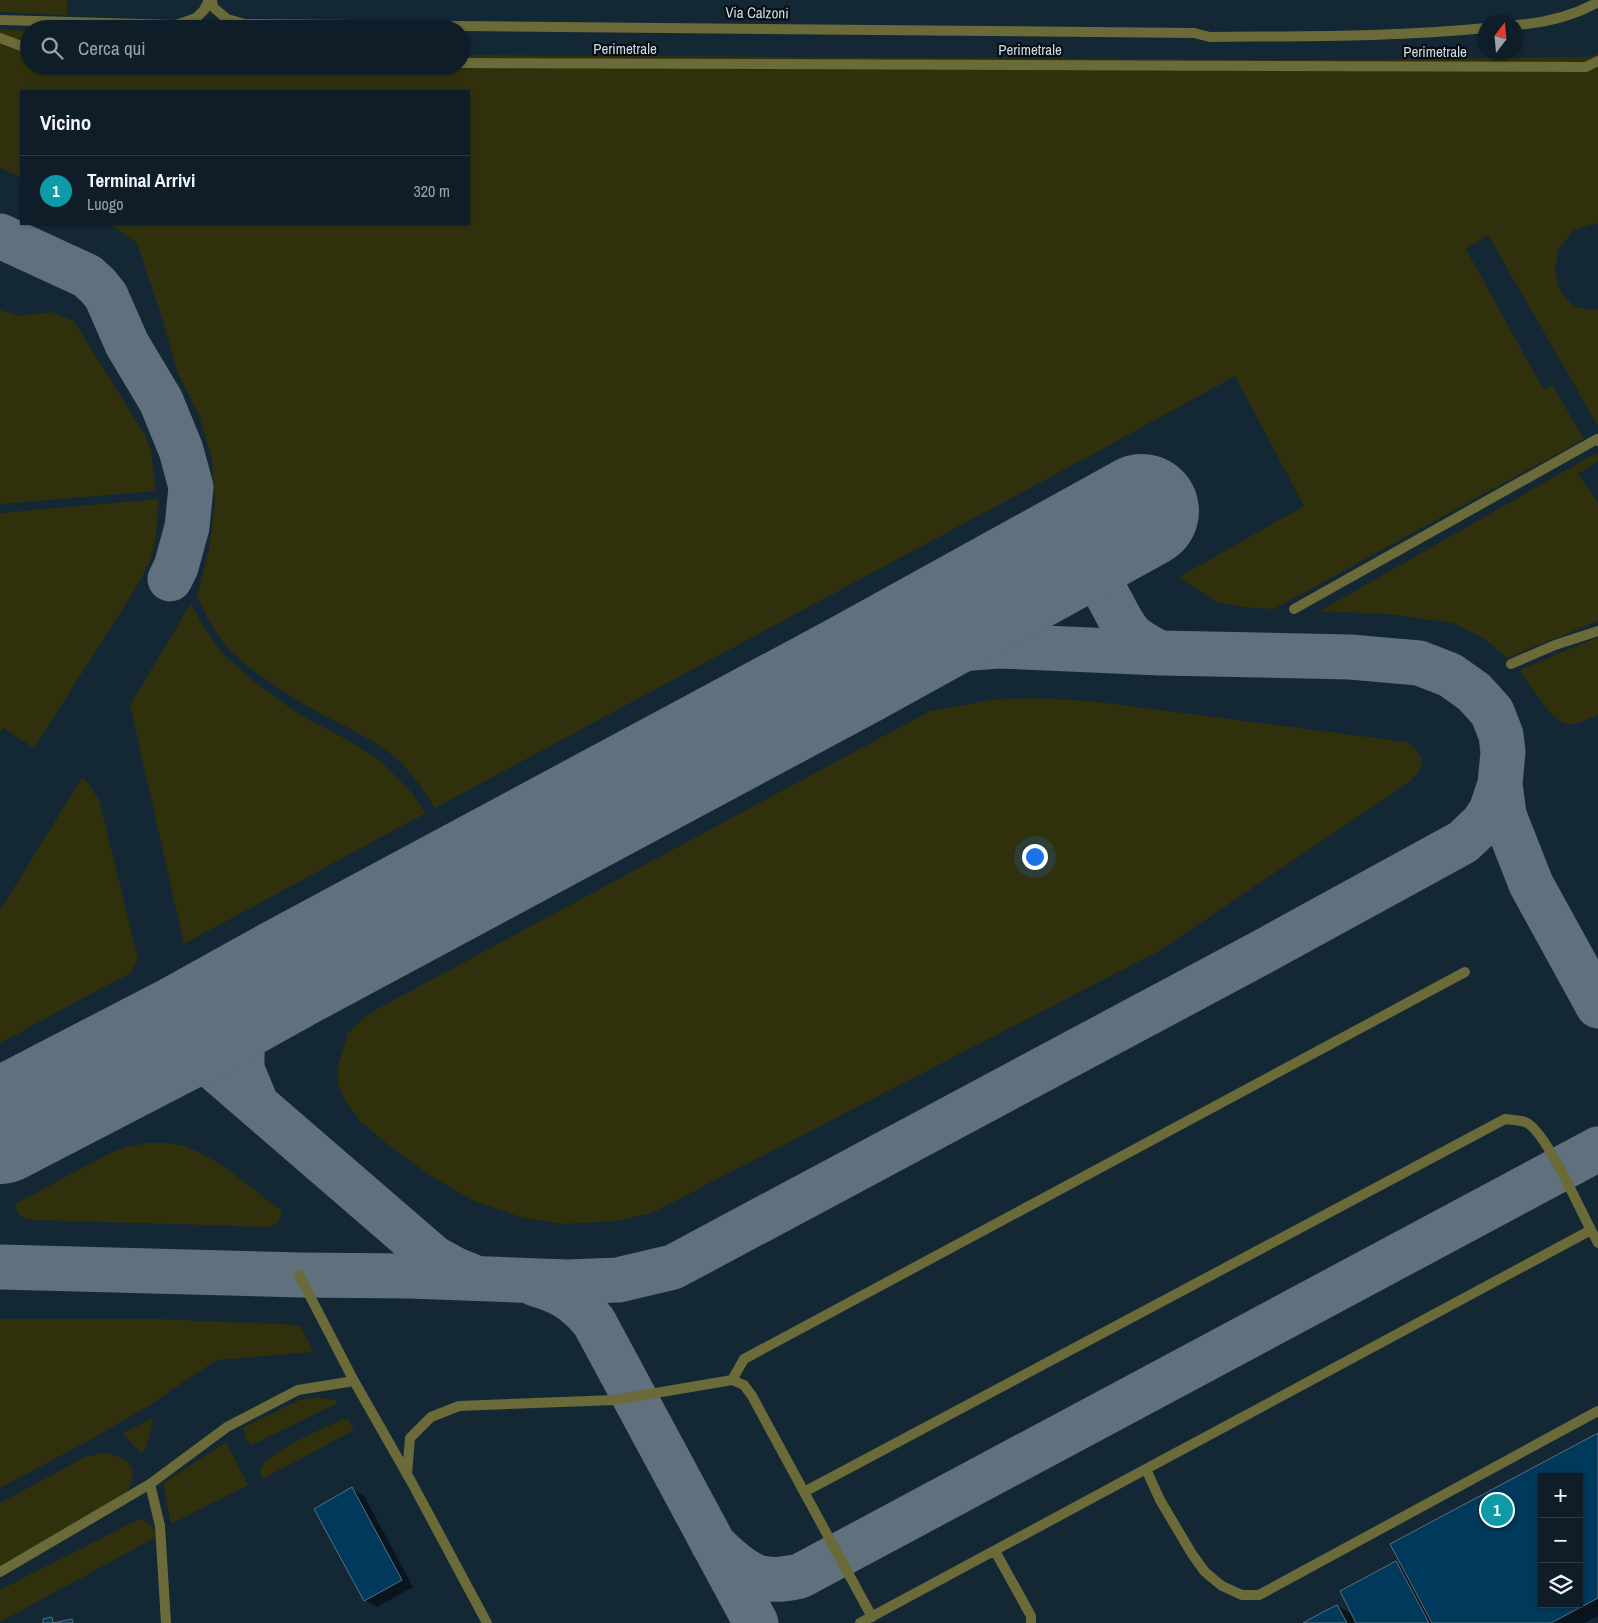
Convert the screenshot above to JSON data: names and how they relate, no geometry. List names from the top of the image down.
{
  "streets": {
    "street": ["Via Calzoni", "Perimetrale"]
  },
  "north": "top",
  "page": {
    "search": "Cerca qui",
    "heading": "Vicino",
    "list": [
      {
        "mark": "1",
        "name": "Terminal Arrivi",
        "note": "Luogo",
        "value": "320 m"
      }
    ],
    "map_buttons": ["+", "−"],
    "pins": "1"
  }
}
